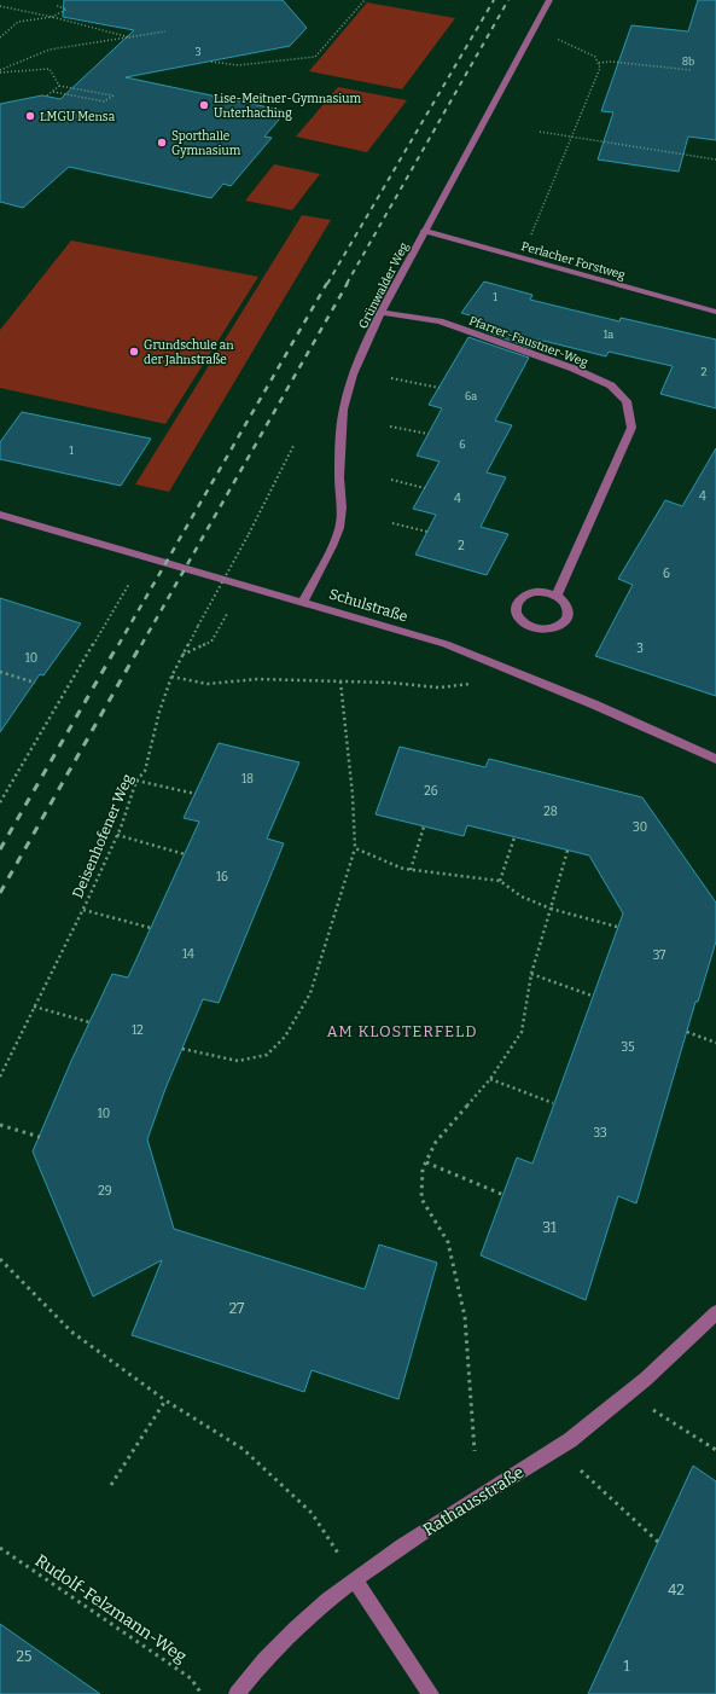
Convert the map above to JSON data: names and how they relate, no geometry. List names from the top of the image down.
{
  "streets": {
    "street": [
      "Perlacher Forstweg",
      "Grünwalder Weg",
      "Pfarrer-Faustner-Weg",
      "Schulstraße",
      "Rathausstraße"
    ],
    "path": ["Deisenhofener Weg", "Rudolf-Felzmann-Weg"]
  },
  "crossings": [
    ["Perlacher Forstweg", "Grünwalder Weg"],
    ["Grünwalder Weg", "Pfarrer-Faustner-Weg"],
    ["Grünwalder Weg", "Schulstraße"]
  ],
  "districts": ["AM KLOSTERFELD"],
  "places": [
    "Lise-Meitner-Gymnasium Unterhaching",
    "LMGU Mensa",
    "Sporthalle Gymnasium",
    "Grundschule an der Jahnstraße"
  ],
  "house_numbers": [
    "3",
    "8b",
    "1",
    "1a",
    "2",
    "6a",
    "6",
    "1",
    "4",
    "4",
    "2",
    "6",
    "3",
    "10",
    "18",
    "26",
    "28",
    "30",
    "16",
    "14",
    "37",
    "12",
    "35",
    "10",
    "33",
    "29",
    "31",
    "27",
    "42",
    "25",
    "1"
  ]
}
